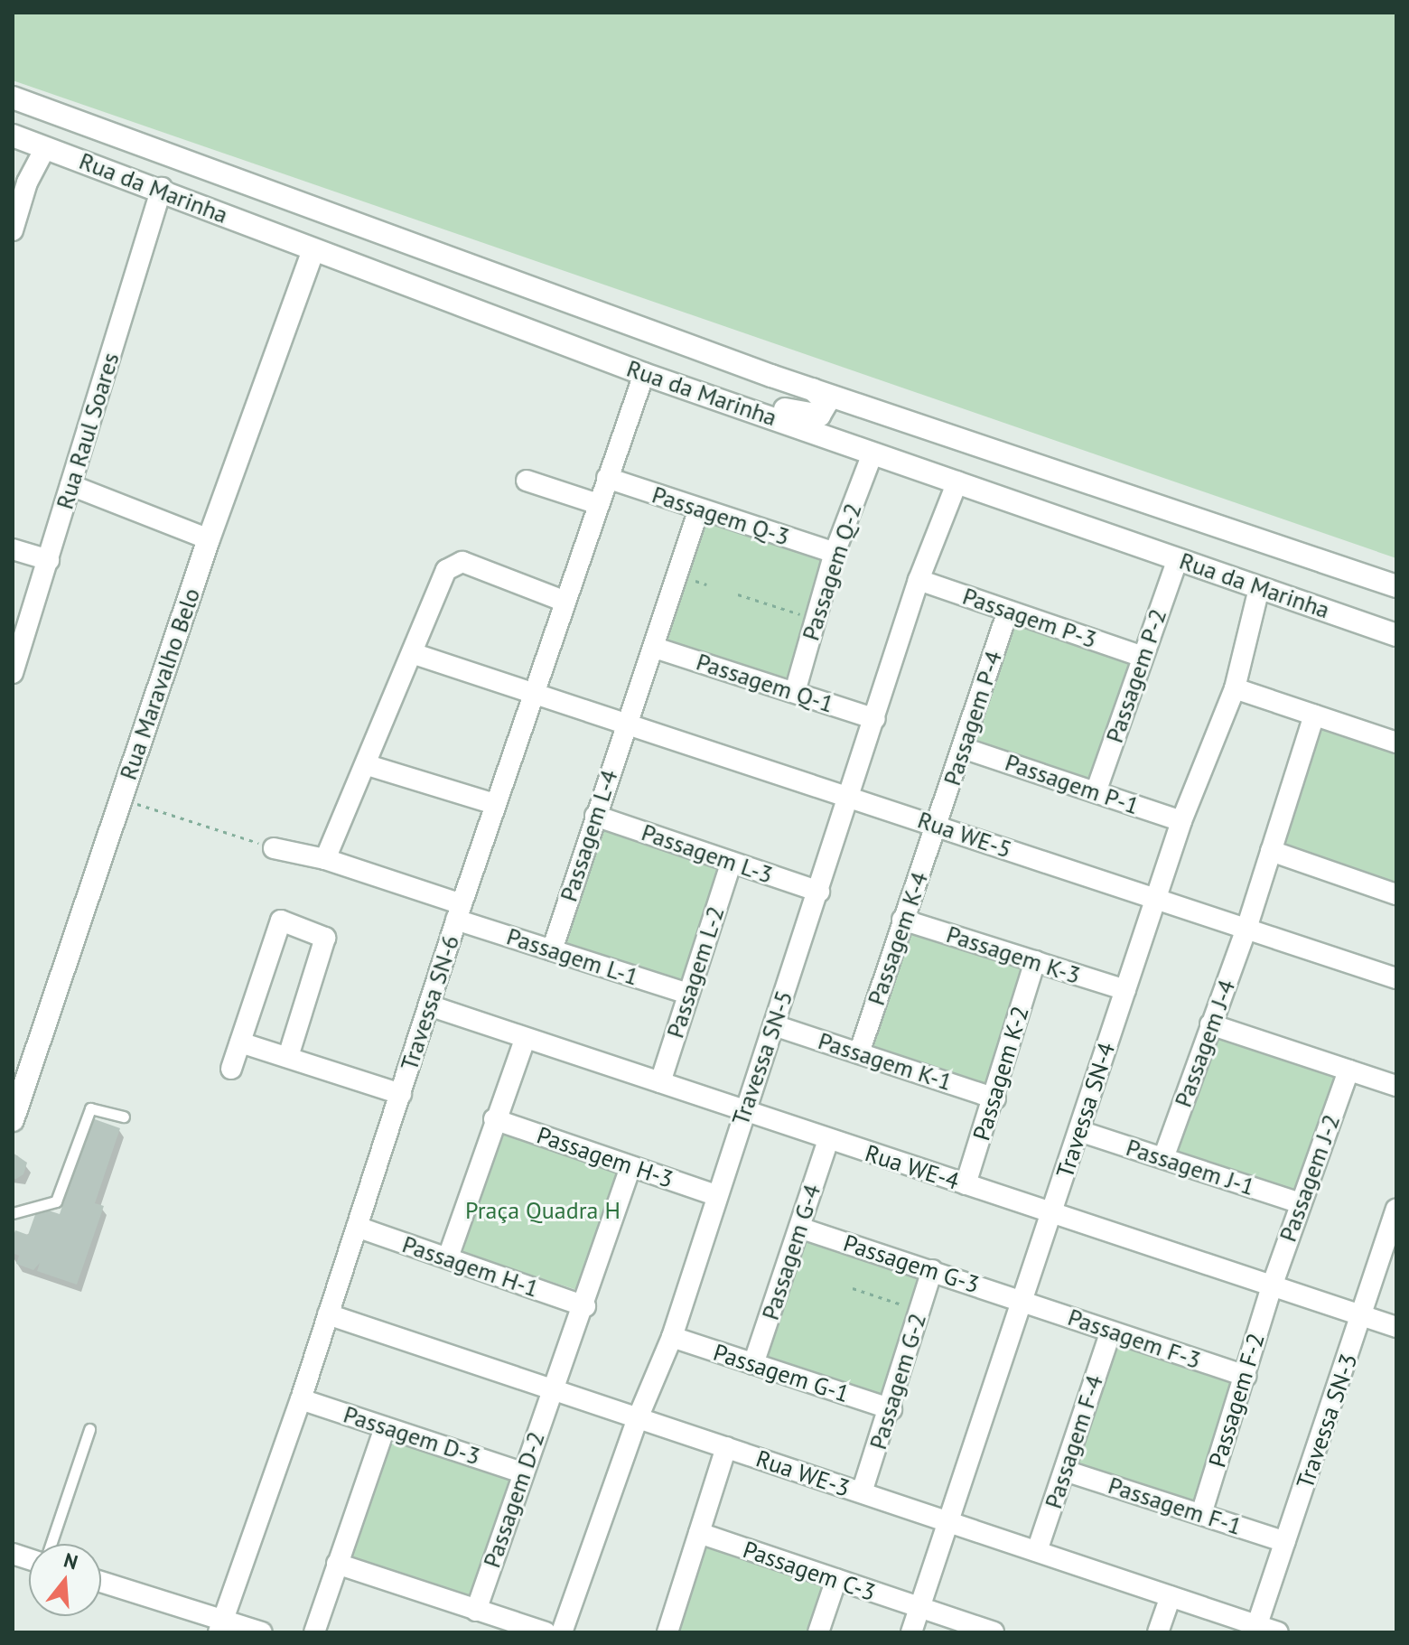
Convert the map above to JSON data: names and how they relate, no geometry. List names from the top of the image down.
{
  "streets": {
    "main road": ["Rua da Marinha", "Rua Maravalho Belo"],
    "street": [
      "Rua Raul Soares",
      "Passagem Q-3",
      "Passagem Q-2",
      "Passagem P-3",
      "Passagem P-2",
      "Passagem Q-1",
      "Passagem P-4",
      "Passagem P-1",
      "Rua WE-5",
      "Passagem L-4",
      "Passagem L-3",
      "Passagem K-4",
      "Passagem K-3",
      "Passagem L-1",
      "Passagem L-2",
      "Travessa SN-6",
      "Passagem J-4",
      "Travessa SN-5",
      "Passagem K-1",
      "Passagem K-2",
      "Travessa SN-4",
      "Passagem H-3",
      "Rua WE-4",
      "Passagem J-1",
      "Passagem J-2",
      "Passagem G-4",
      "Passagem G-3",
      "Passagem H-1",
      "Passagem F-3",
      "Passagem G-1",
      "Passagem G-2",
      "Passagem F-2",
      "Travessa SN-3",
      "Passagem D-3",
      "Passagem F-4",
      "Rua WE-3",
      "Passagem D-2",
      "Passagem F-1",
      "Passagem C-3"
    ]
  },
  "crossings": [
    ["Rua da Marinha", "Rua Raul Soares"],
    ["Rua da Marinha", "Passagem Q-2"],
    ["Rua da Marinha", "Passagem P-2"],
    ["Rua da Marinha", "Rua Maravalho Belo"],
    ["Rua da Marinha", "Travessa SN-6"],
    ["Rua da Marinha", "Travessa SN-5"],
    ["Rua da Marinha", "Travessa SN-4"],
    ["Passagem Q-3", "Passagem Q-2"],
    ["Passagem Q-3", "Passagem L-4"],
    ["Passagem Q-3", "Travessa SN-6"],
    ["Passagem Q-2", "Passagem Q-1"],
    ["Passagem P-3", "Passagem P-2"],
    ["Passagem P-3", "Passagem P-4"],
    ["Passagem P-3", "Travessa SN-5"],
    ["Passagem P-2", "Passagem P-1"],
    ["Passagem Q-1", "Passagem L-4"],
    ["Passagem Q-1", "Travessa SN-5"],
    ["Passagem P-4", "Passagem P-1"],
    ["Passagem P-4", "Rua WE-5"],
    ["Passagem P-4", "Passagem K-4"],
    ["Passagem P-1", "Travessa SN-4"],
    ["Rua WE-5", "Passagem L-4"],
    ["Rua WE-5", "Passagem K-4"],
    ["Rua WE-5", "Travessa SN-6"],
    ["Rua WE-5", "Passagem J-4"],
    ["Rua WE-5", "Travessa SN-5"],
    ["Rua WE-5", "Travessa SN-4"],
    ["Passagem L-4", "Passagem L-3"],
    ["Passagem L-4", "Passagem L-1"],
    ["Passagem L-3", "Passagem L-2"],
    ["Passagem L-3", "Travessa SN-5"],
    ["Passagem K-4", "Passagem K-3"],
    ["Passagem K-4", "Passagem K-1"],
    ["Passagem K-3", "Passagem K-2"],
    ["Passagem K-3", "Travessa SN-4"],
    ["Passagem L-1", "Passagem L-2"],
    ["Passagem L-1", "Travessa SN-6"],
    ["Passagem L-2", "Rua WE-4"],
    ["Travessa SN-6", "Rua WE-4"],
    ["Travessa SN-6", "Passagem H-1"],
    ["Travessa SN-6", "Passagem D-3"],
    ["Travessa SN-6", "Rua WE-3"],
    ["Passagem J-4", "Passagem J-1"],
    ["Travessa SN-5", "Passagem K-1"],
    ["Travessa SN-5", "Passagem H-3"],
    ["Travessa SN-5", "Rua WE-4"],
    ["Travessa SN-5", "Passagem G-1"],
    ["Travessa SN-5", "Rua WE-3"],
    ["Passagem K-1", "Passagem K-2"],
    ["Passagem K-2", "Rua WE-4"],
    ["Travessa SN-4", "Rua WE-4"],
    ["Travessa SN-4", "Passagem J-1"],
    ["Travessa SN-4", "Passagem G-3"],
    ["Travessa SN-4", "Passagem F-3"],
    ["Travessa SN-4", "Rua WE-3"],
    ["Travessa SN-4", "Passagem C-3"],
    ["Passagem H-3", "Passagem D-2"],
    ["Rua WE-4", "Passagem J-2"],
    ["Rua WE-4", "Passagem G-4"],
    ["Rua WE-4", "Passagem F-2"],
    ["Rua WE-4", "Travessa SN-3"],
    ["Passagem J-1", "Passagem J-2"],
    ["Passagem J-2", "Passagem F-2"],
    ["Passagem G-4", "Passagem G-3"],
    ["Passagem G-4", "Passagem G-1"],
    ["Passagem G-3", "Passagem F-3"],
    ["Passagem G-3", "Passagem G-2"],
    ["Passagem H-1", "Passagem D-2"],
    ["Passagem F-3", "Passagem F-2"],
    ["Passagem F-3", "Passagem F-4"],
    ["Passagem G-1", "Passagem G-2"],
    ["Passagem G-2", "Rua WE-3"],
    ["Passagem F-2", "Passagem F-1"],
    ["Travessa SN-3", "Rua WE-3"],
    ["Travessa SN-3", "Passagem F-1"],
    ["Passagem D-3", "Passagem D-2"],
    ["Passagem F-4", "Rua WE-3"],
    ["Passagem F-4", "Passagem F-1"],
    ["Rua WE-3", "Passagem D-2"]
  ],
  "parks": ["Praça Quadra H"],
  "north": "top"
}
